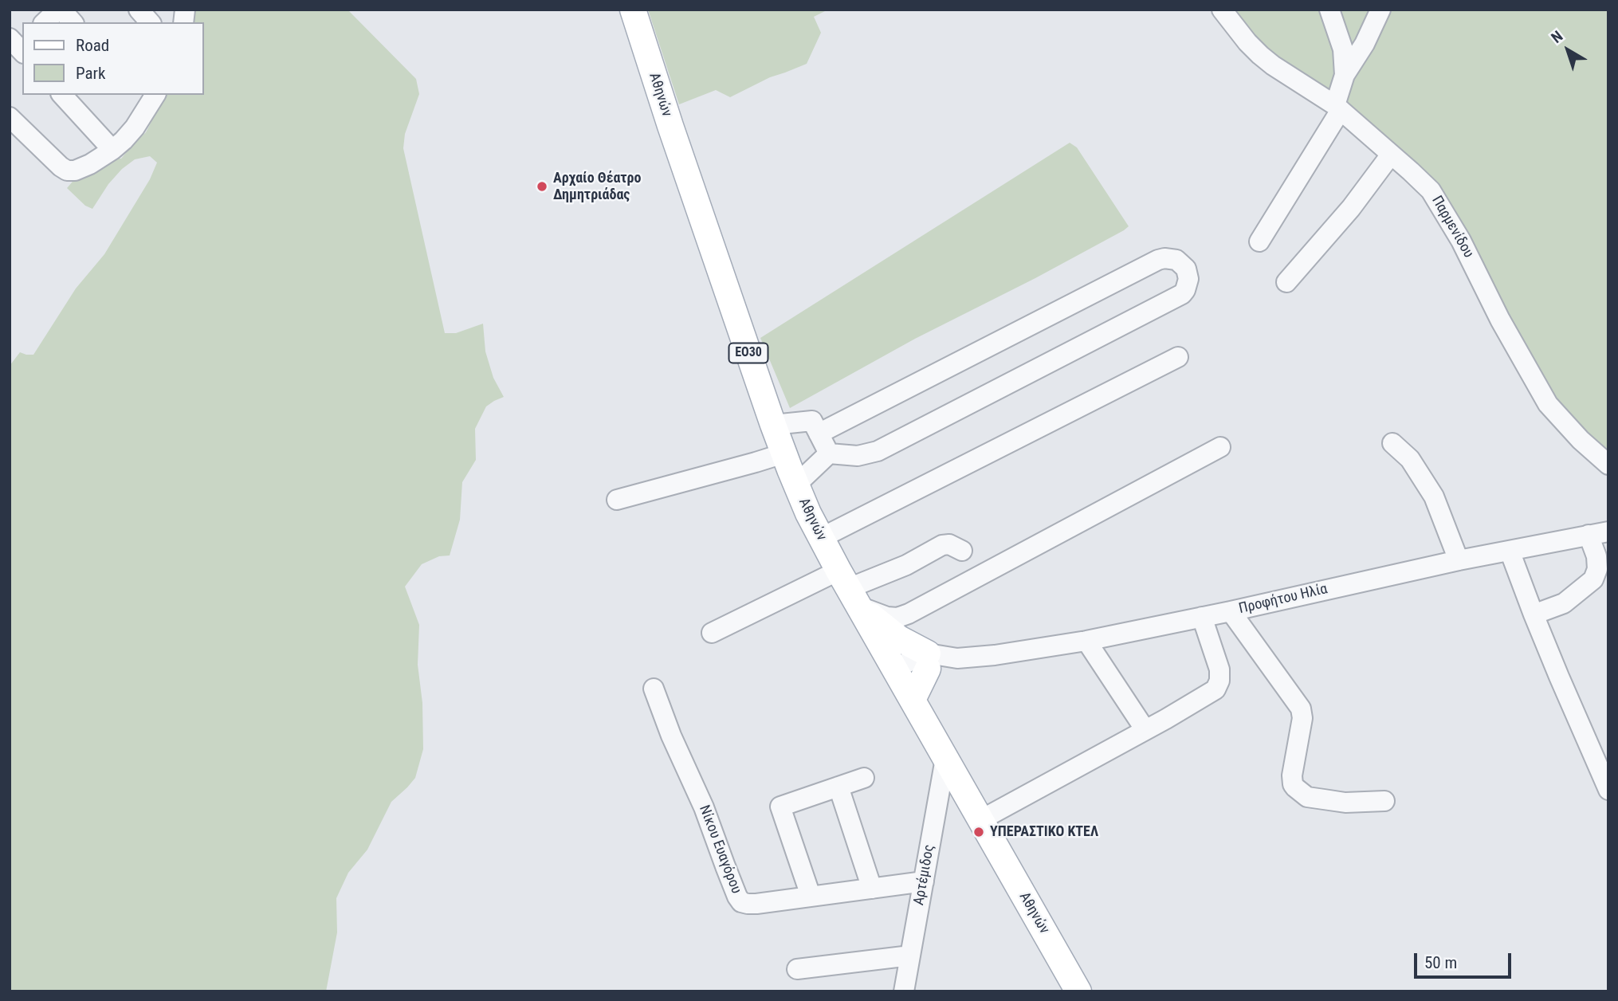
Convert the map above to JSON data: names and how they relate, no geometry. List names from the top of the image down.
{
  "streets": {
    "main road": ["Αθηνών", "ΕΟ30"],
    "street": [
      "Παρμενίδου",
      "Προφήτου Ηλία",
      "Νίκου Ευαγόρου",
      "Αρτέμιδος"
    ]
  },
  "crossings": [
    ["Αθηνών", "Αρτέμιδος"],
    ["Νίκου Ευαγόρου", "Αρτέμιδος"]
  ],
  "places": ["Αρχαίο Θέατρο Δημητριάδας", "ΥΠΕΡΑΣΤΙΚΟ ΚΤΕΛ"],
  "legend": ["Road", "Park"],
  "scale_bar": "50 m",
  "north": "top left"
}
